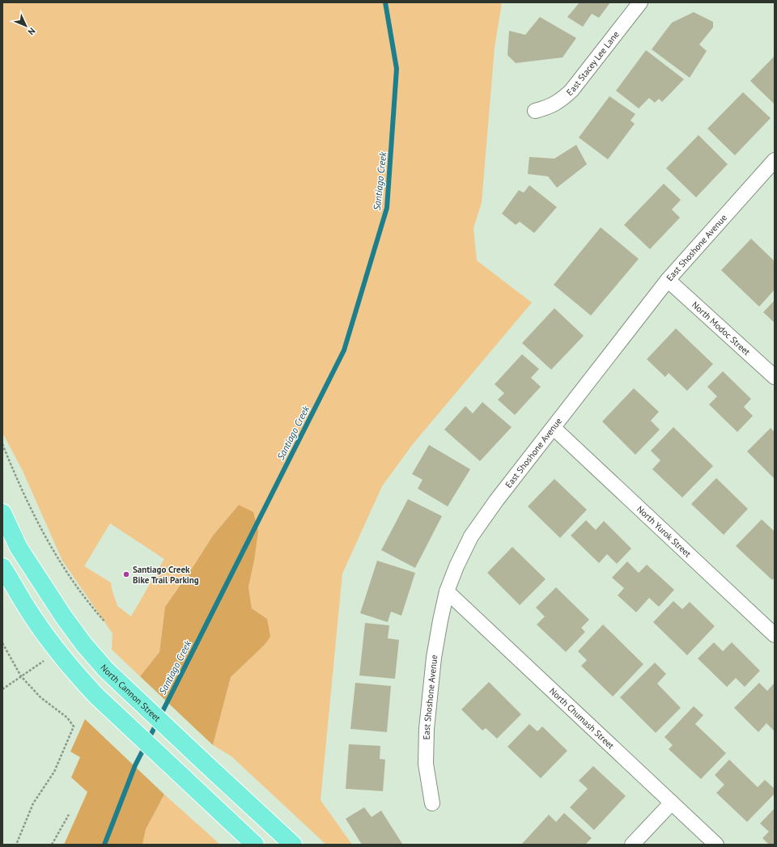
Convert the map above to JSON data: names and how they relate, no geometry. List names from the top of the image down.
{
  "streets": {
    "main road": ["North Cannon Street"],
    "street": [
      "East Stacey Lee Lane",
      "East Shoshone Avenue",
      "North Modoc Street",
      "North Yurok Street",
      "North Chumash Street"
    ]
  },
  "crossings": [
    ["East Shoshone Avenue", "North Modoc Street"],
    ["East Shoshone Avenue", "North Yurok Street"],
    ["East Shoshone Avenue", "North Chumash Street"]
  ],
  "water": ["Santiago Creek"],
  "places": ["Santiago Creek Bike Trail Parking"],
  "north": "bottom right"
}
